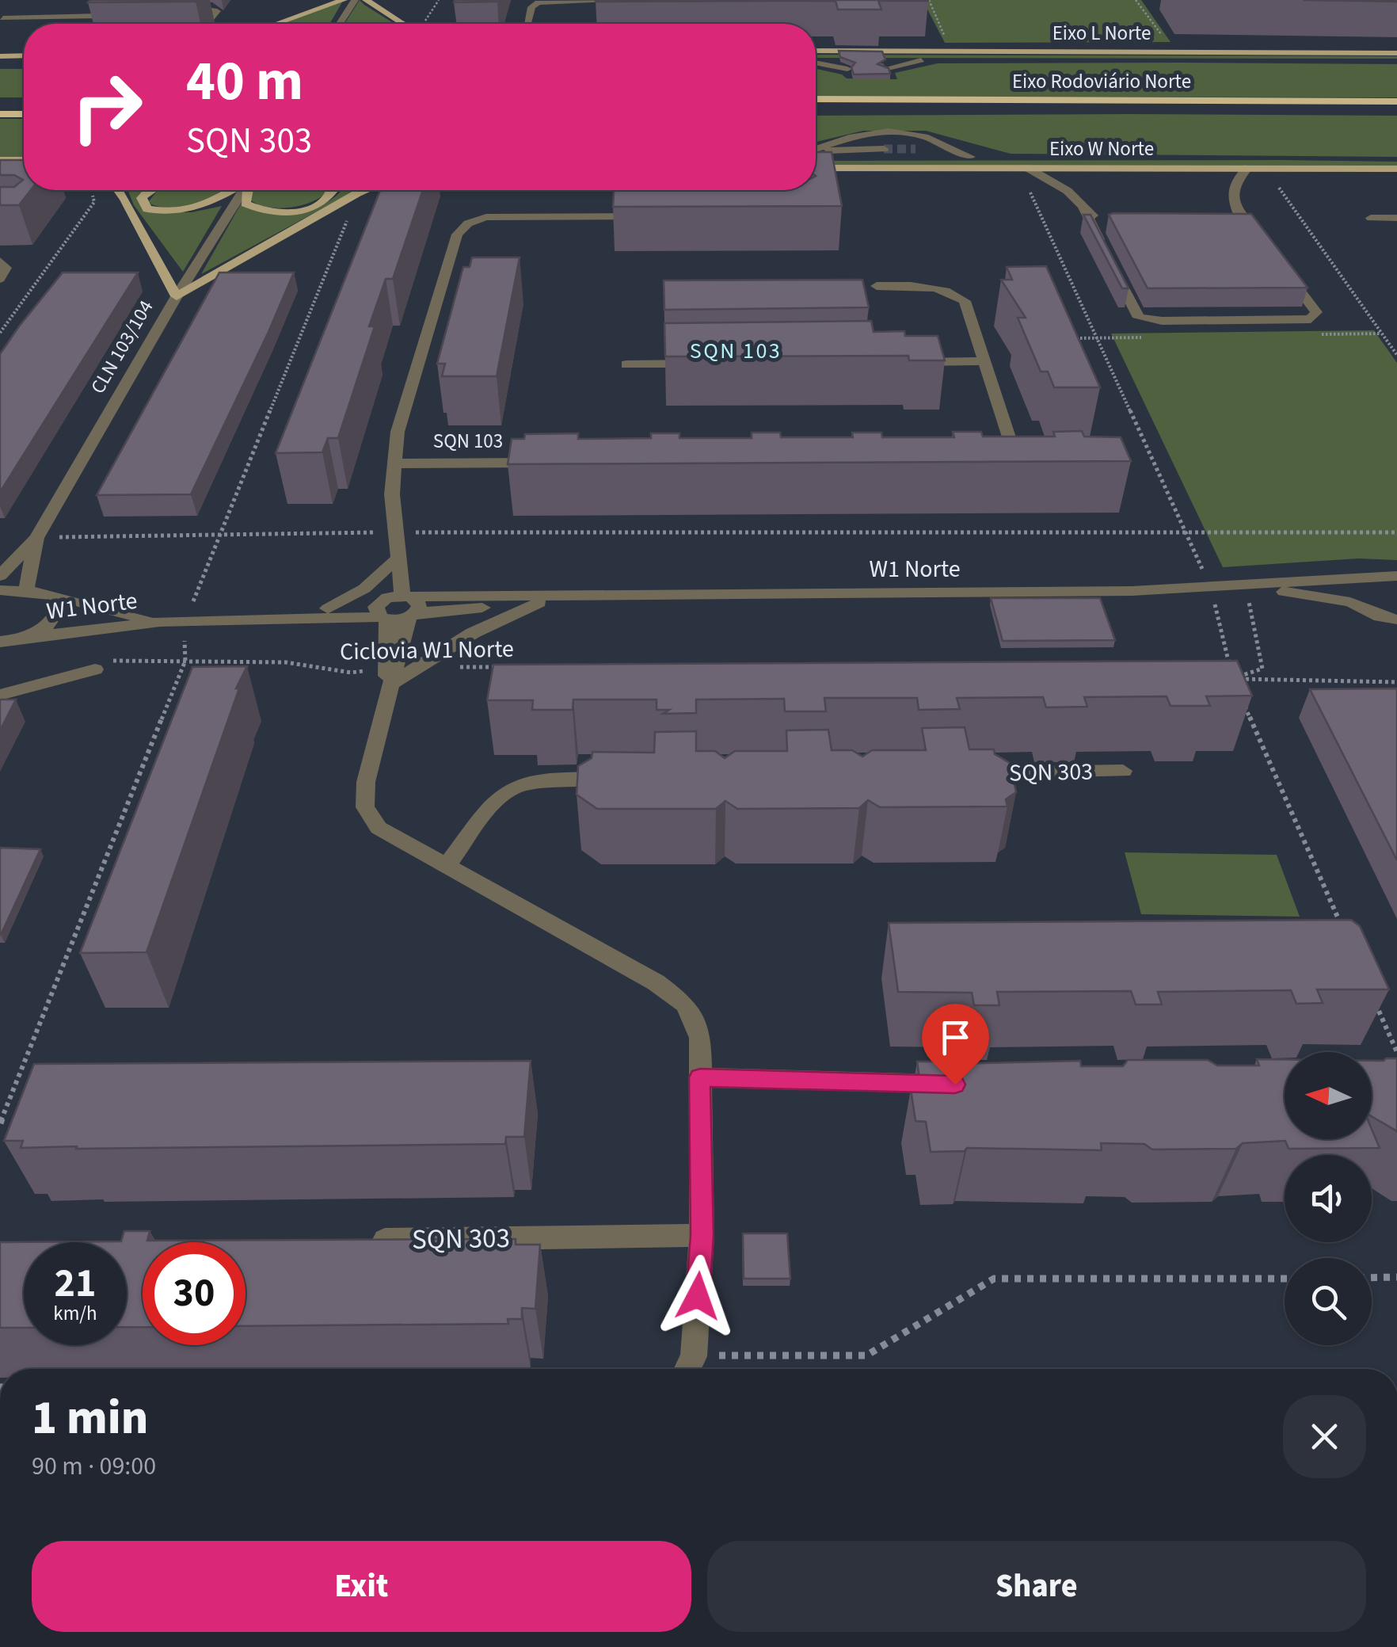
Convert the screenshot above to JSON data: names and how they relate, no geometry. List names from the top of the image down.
{
  "streets": {
    "highway": ["Eixo Rodoviário Norte"],
    "main road": ["Eixo L Norte", "Eixo W Norte"],
    "street": [
      "CLN 103/104",
      "SQN 103",
      "W1 Norte",
      "SQN 303"
    ],
    "path": ["Ciclovia W1 Norte"]
  },
  "crossings": [
    ["CLN 103/104", "W1 Norte"],
    ["SQN 103", "W1 Norte"]
  ],
  "districts": ["SQN 103"],
  "north": "left",
  "page": {
    "turn": ["40 m", "SQN 303"],
    "speed": "21 km/h",
    "limit": "30",
    "heading": ["1 min", "90 m · 09:00"],
    "buttons": ["Exit", "Share"]
  }
}
